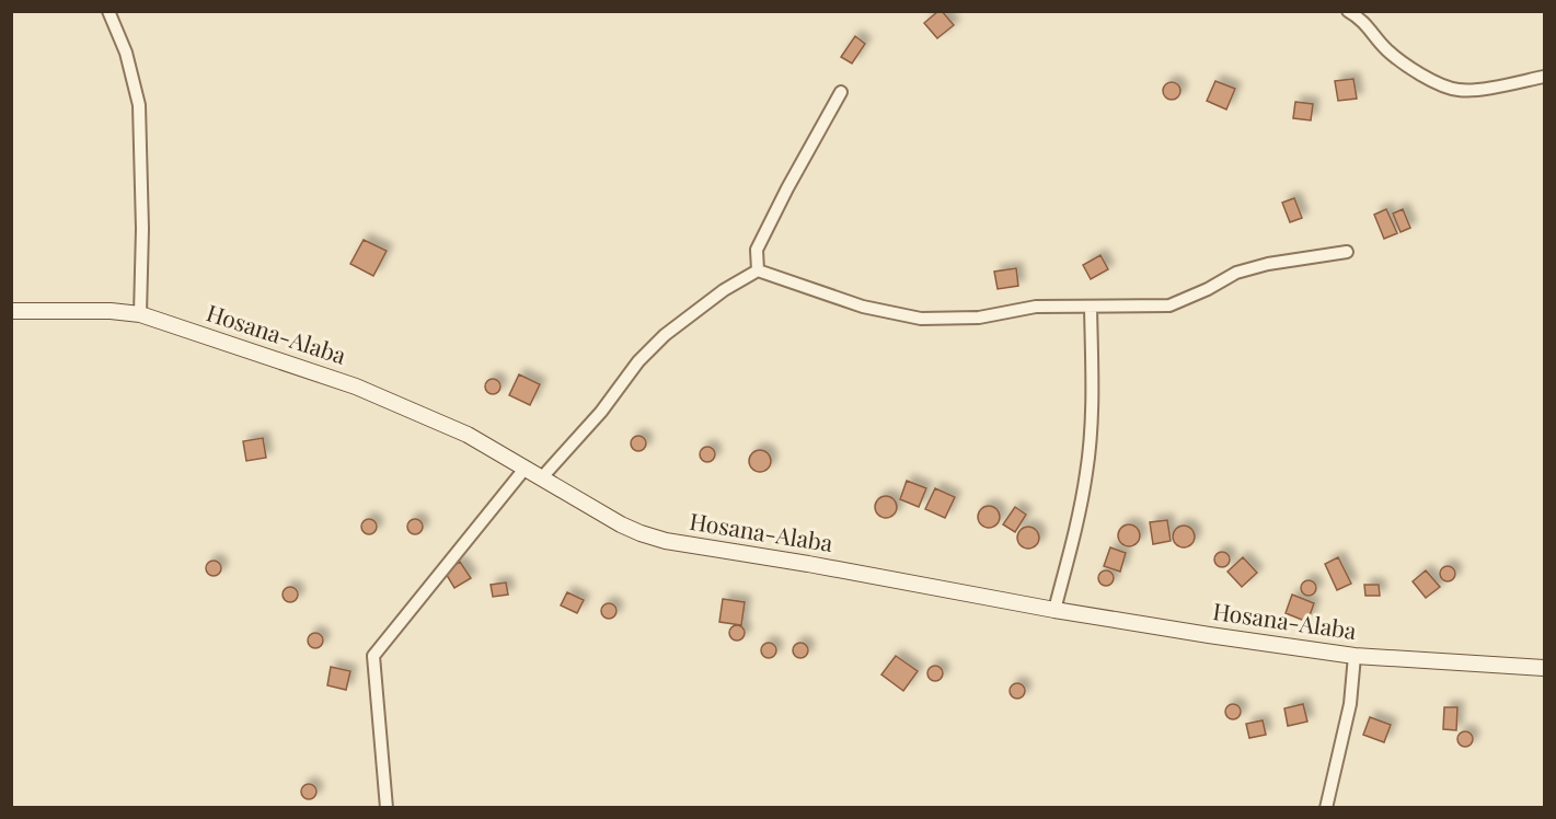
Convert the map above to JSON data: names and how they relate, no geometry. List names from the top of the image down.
{
  "streets": {
    "main road": ["Hosana-Alaba"]
  }
}
